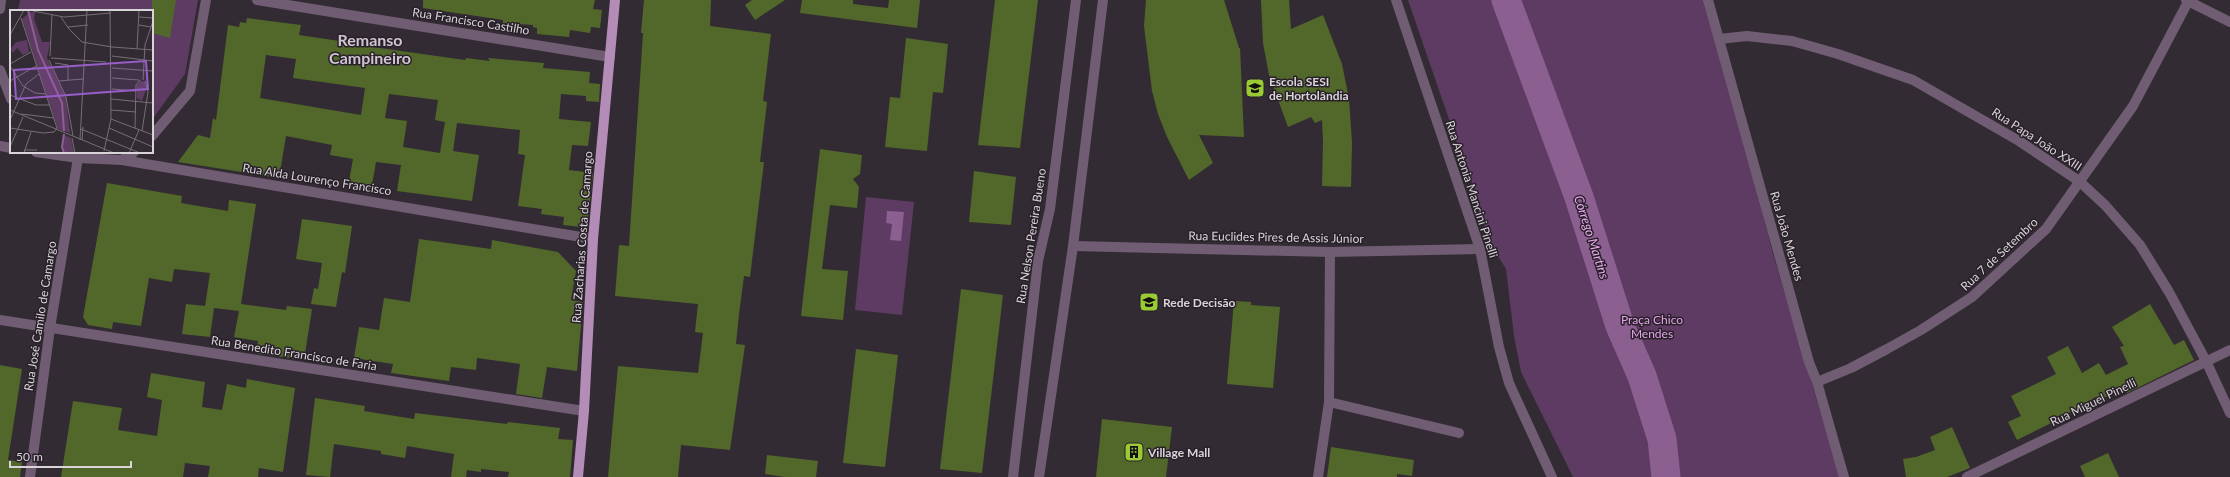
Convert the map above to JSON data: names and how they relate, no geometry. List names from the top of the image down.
{
  "streets": {
    "main road": ["Rua Zacharias Costa de Camargo"],
    "street": [
      "Rua Francisco Castilho",
      "Rua Papa João XXIII",
      "Rua Alda Lourenço Francisco",
      "Rua Antonia Mancini Pinelli",
      "Rua Nelson Pereira Bueno",
      "Rua João Mendes",
      "Rua Euclides Pires de Assis Júnior",
      "Rua 7 de Setembro",
      "Rua José Camilo de Camargo",
      "Rua Benedito Francisco de Faria",
      "Rua Miguel Pinelli"
    ]
  },
  "crossings": [
    ["Rua Francisco Castilho", "Rua Zacharias Costa de Camargo"],
    ["Rua Papa João XXIII", "Rua João Mendes"],
    ["Rua Papa João XXIII", "Rua 7 de Setembro"],
    ["Rua Papa João XXIII", "Rua Miguel Pinelli"],
    ["Rua Alda Lourenço Francisco", "Rua Zacharias Costa de Camargo"],
    ["Rua Alda Lourenço Francisco", "Rua José Camilo de Camargo"],
    ["Rua Antonia Mancini Pinelli", "Rua Euclides Pires de Assis Júnior"],
    ["Rua João Mendes", "Rua 7 de Setembro"],
    ["Rua Zacharias Costa de Camargo", "Rua Benedito Francisco de Faria"],
    ["Rua José Camilo de Camargo", "Rua Benedito Francisco de Faria"]
  ],
  "districts": ["Remanso Campineiro"],
  "water": ["Córrego Martins"],
  "parks": ["Praça Chico Mendes"],
  "places": {
    "school or university": ["Escola SESI de Hortolândia", "Rede Decisão"],
    "building": ["Village Mall"]
  },
  "scale_bar": "50 m"
}
